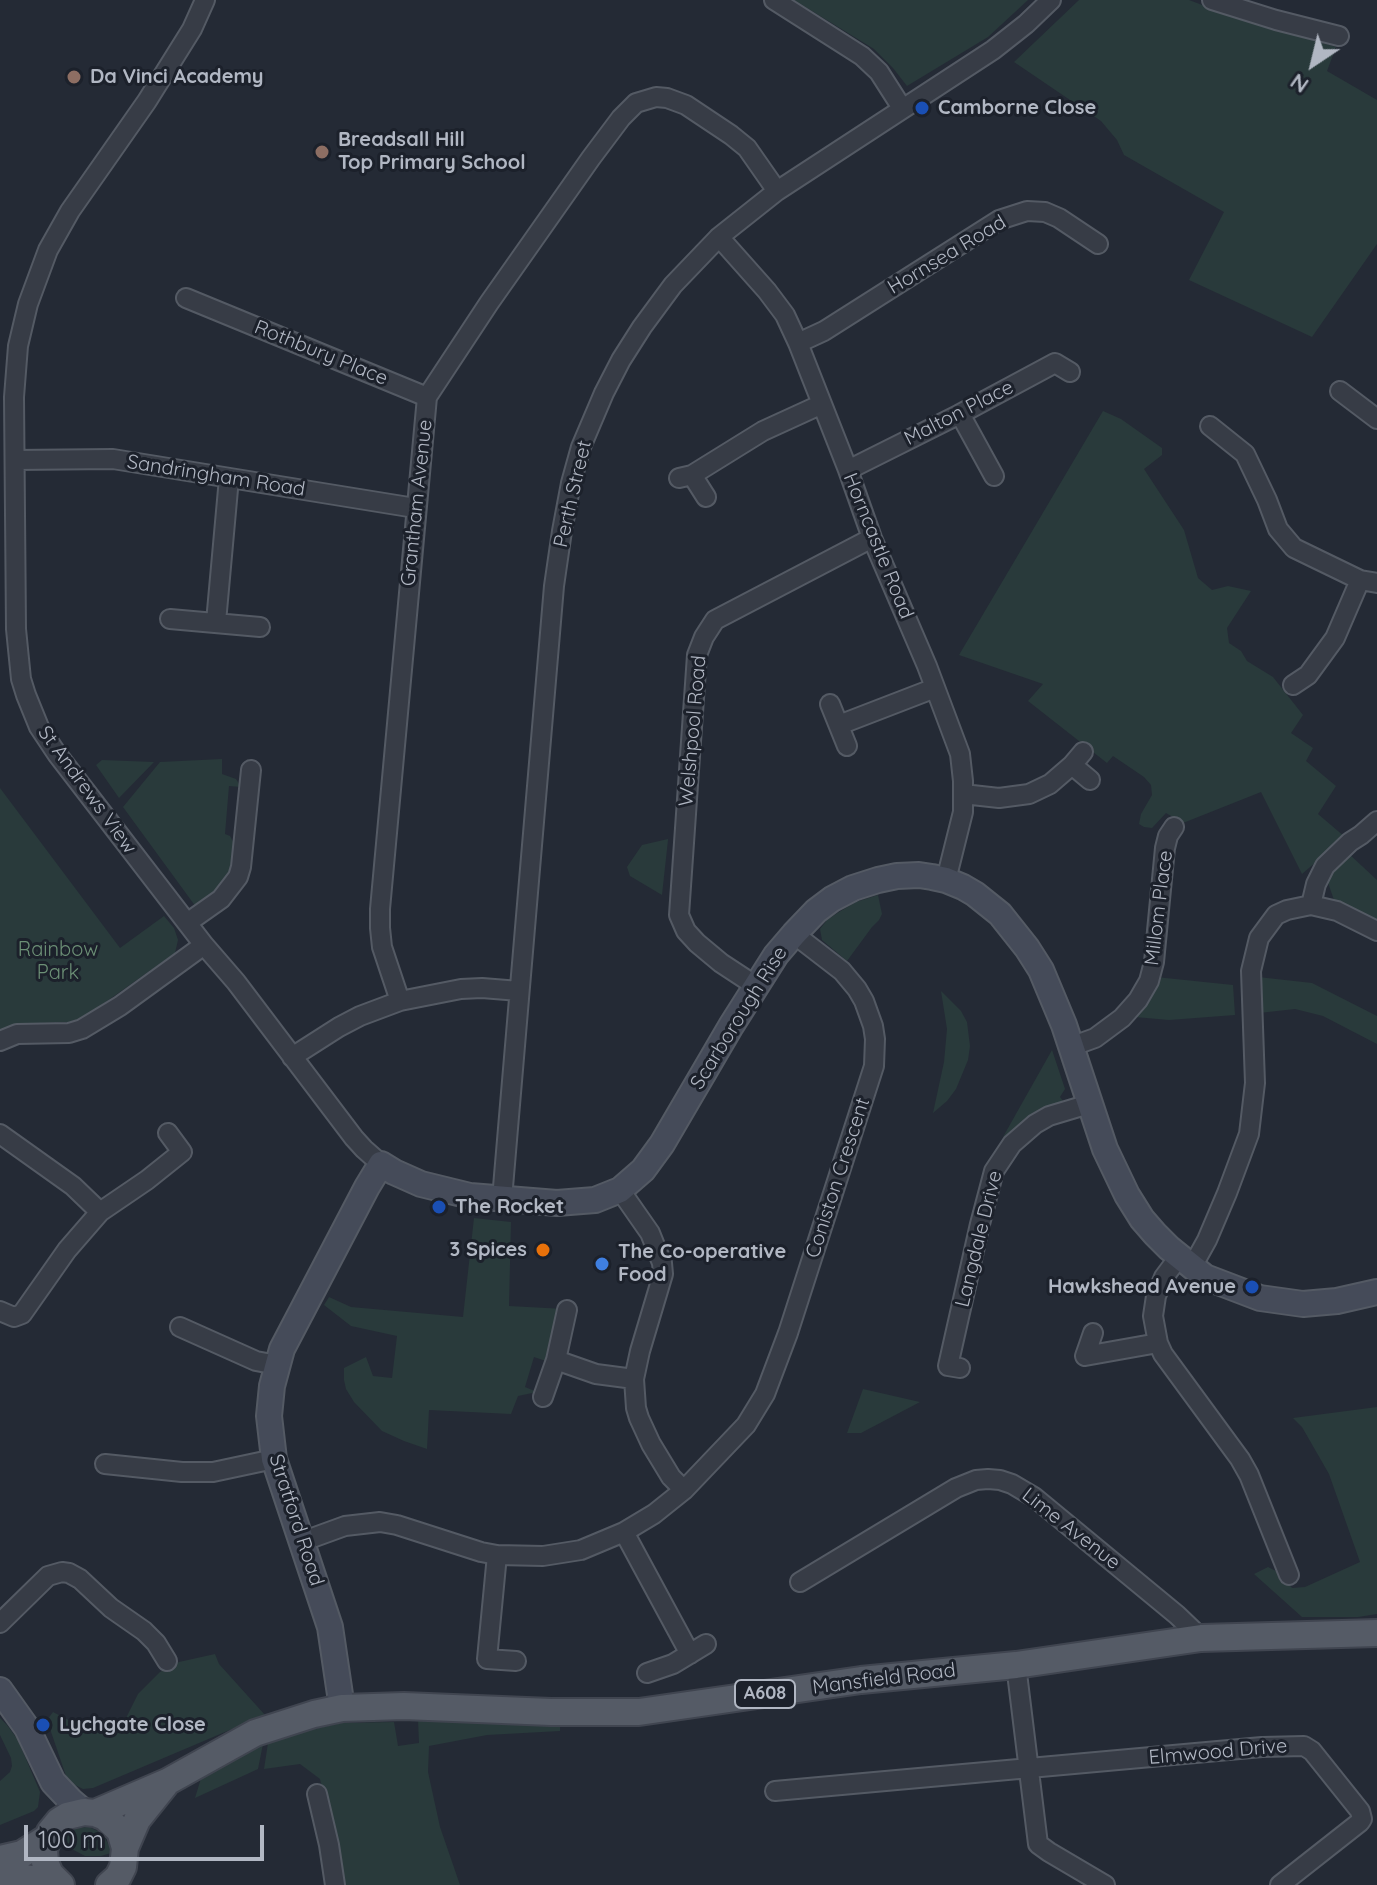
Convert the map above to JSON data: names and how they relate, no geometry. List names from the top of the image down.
{
  "streets": {
    "main road": ["Mansfield Road", "A608"],
    "street": [
      "Hornsea Road",
      "Rothbury Place",
      "Malton Place",
      "Sandringham Road",
      "Perth Street",
      "Grantham Avenue",
      "Horncastle Road",
      "Welshpool Road",
      "St Andrews View",
      "Millom Place",
      "Scarborough Rise",
      "Coniston Crescent",
      "Langdale Drive",
      "Stratford Road",
      "Lime Avenue",
      "Elmwood Drive"
    ]
  },
  "crossings": [
    ["Hornsea Road", "Horncastle Road"],
    ["Rothbury Place", "Grantham Avenue"],
    ["Malton Place", "Horncastle Road"],
    ["Sandringham Road", "Grantham Avenue"],
    ["Sandringham Road", "St Andrews View"],
    ["Perth Street", "Grantham Avenue"],
    ["Perth Street", "Horncastle Road"],
    ["Perth Street", "Scarborough Rise"],
    ["Horncastle Road", "Welshpool Road"],
    ["Horncastle Road", "Scarborough Rise"],
    ["Welshpool Road", "Scarborough Rise"],
    ["St Andrews View", "Scarborough Rise"],
    ["St Andrews View", "Stratford Road"],
    ["Millom Place", "Scarborough Rise"],
    ["Scarborough Rise", "Coniston Crescent"],
    ["Scarborough Rise", "Langdale Drive"],
    ["Scarborough Rise", "Stratford Road"],
    ["Coniston Crescent", "Stratford Road"],
    ["Stratford Road", "Mansfield Road"],
    ["Lime Avenue", "Mansfield Road"],
    ["Mansfield Road", "A608"]
  ],
  "parks": ["Rainbow Park"],
  "places": [
    "Da Vinci Academy",
    "Camborne Close",
    "Breadsall Hill Top Primary School",
    "The Rocket",
    "3 Spices",
    "The Co-operative Food",
    "Hawkshead Avenue",
    "Lychgate Close"
  ],
  "scale_bar": "100 m",
  "north": "bottom left"
}
